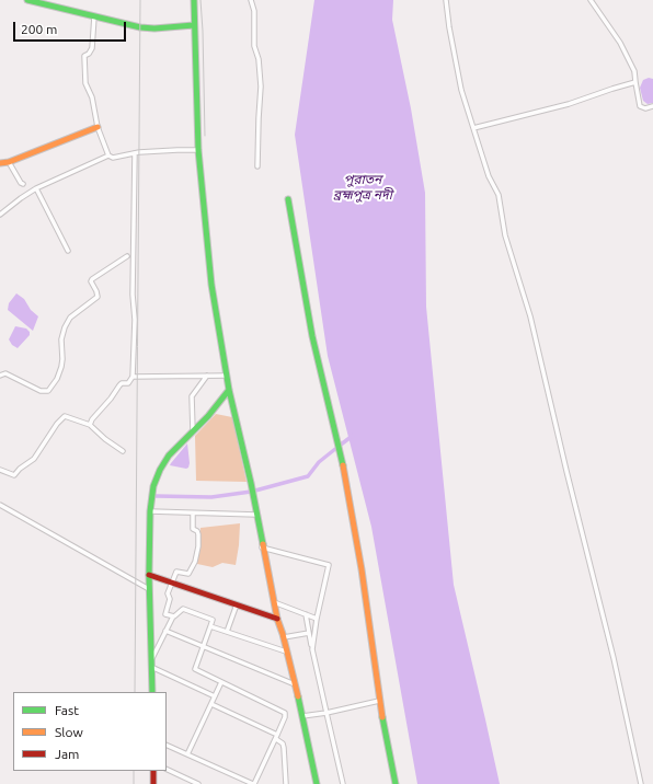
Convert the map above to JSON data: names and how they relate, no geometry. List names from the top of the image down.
{
  "water": ["পুরাতন ব্রহ্মপুত্র নদী"],
  "legend": ["Fast", "Slow", "Jam"],
  "scale_bar": "200 m"
}
